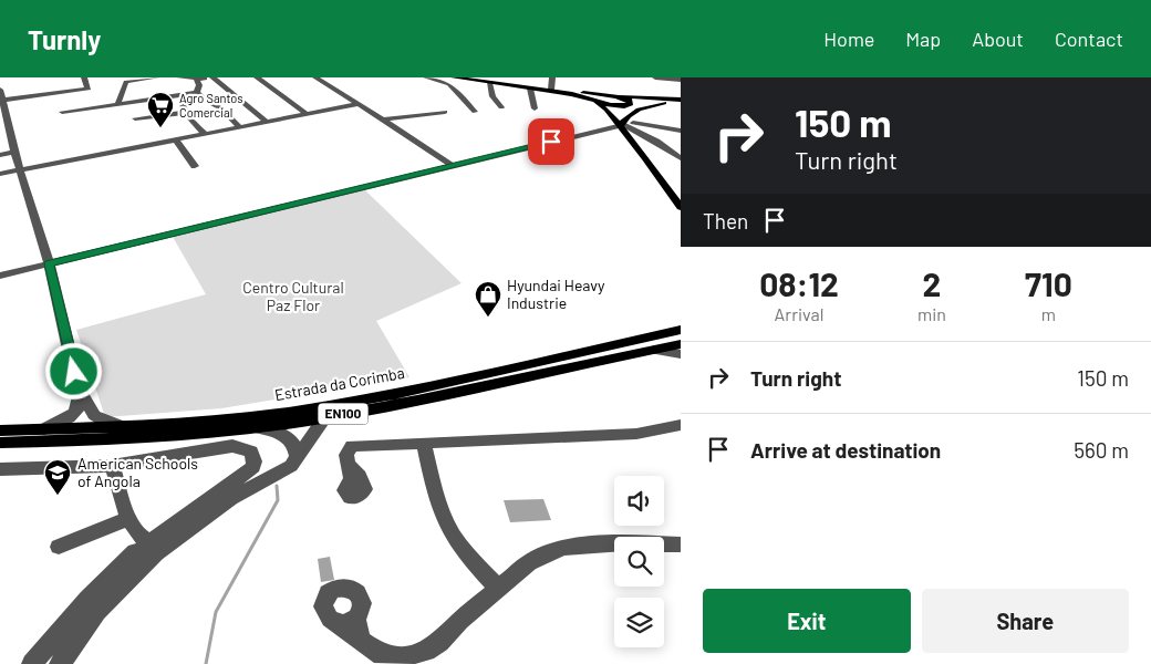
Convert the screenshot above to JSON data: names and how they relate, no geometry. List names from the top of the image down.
{
  "streets": {
    "main road": ["Estrada da Corimba", "EN100"]
  },
  "parks": ["Centro Cultural Paz Flor"],
  "places": {
    "supermarket": ["Agro Santos Comercial"],
    "shop": ["Hyundai Heavy Industrie"],
    "school or university": ["American Schools of Angola"]
  },
  "page": {
    "header": "Turnly",
    "nav": [
      "Home",
      "Map",
      "About",
      "Contact"
    ],
    "turn": ["150 m", "Turn right"],
    "then": "Then",
    "eta": [
      "08:12",
      "Arrival",
      "2",
      "min",
      "710",
      "m"
    ],
    "list": [
      {
        "name": "Turn right",
        "value": "150 m"
      },
      {
        "name": "Arrive at destination",
        "value": "560 m"
      }
    ],
    "buttons": ["Exit", "Share"]
  }
}
